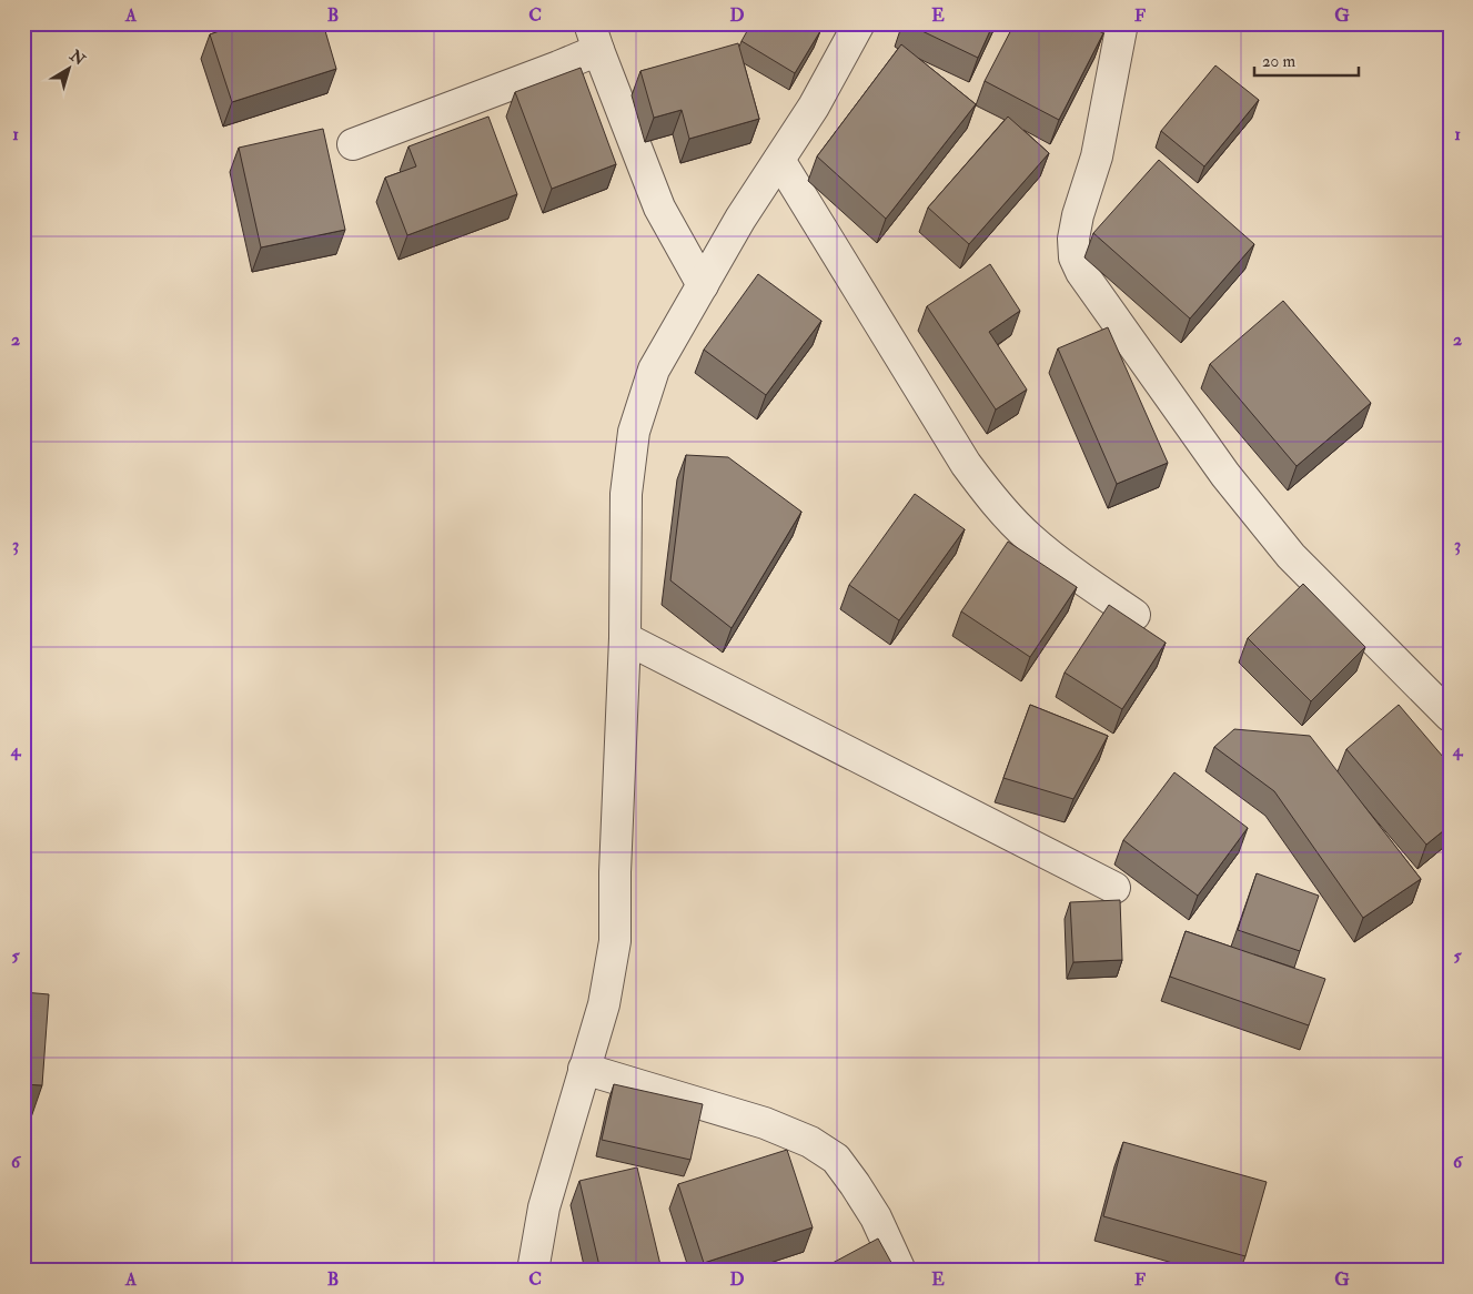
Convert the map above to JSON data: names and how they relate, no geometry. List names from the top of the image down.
{
  "scale_bar": "20 m",
  "north": "top right",
  "grid": {
    "columns": [
      "A",
      "B",
      "C",
      "D",
      "E",
      "F",
      "G"
    ],
    "rows": [
      "1",
      "2",
      "3",
      "4",
      "5",
      "6"
    ]
  }
}
